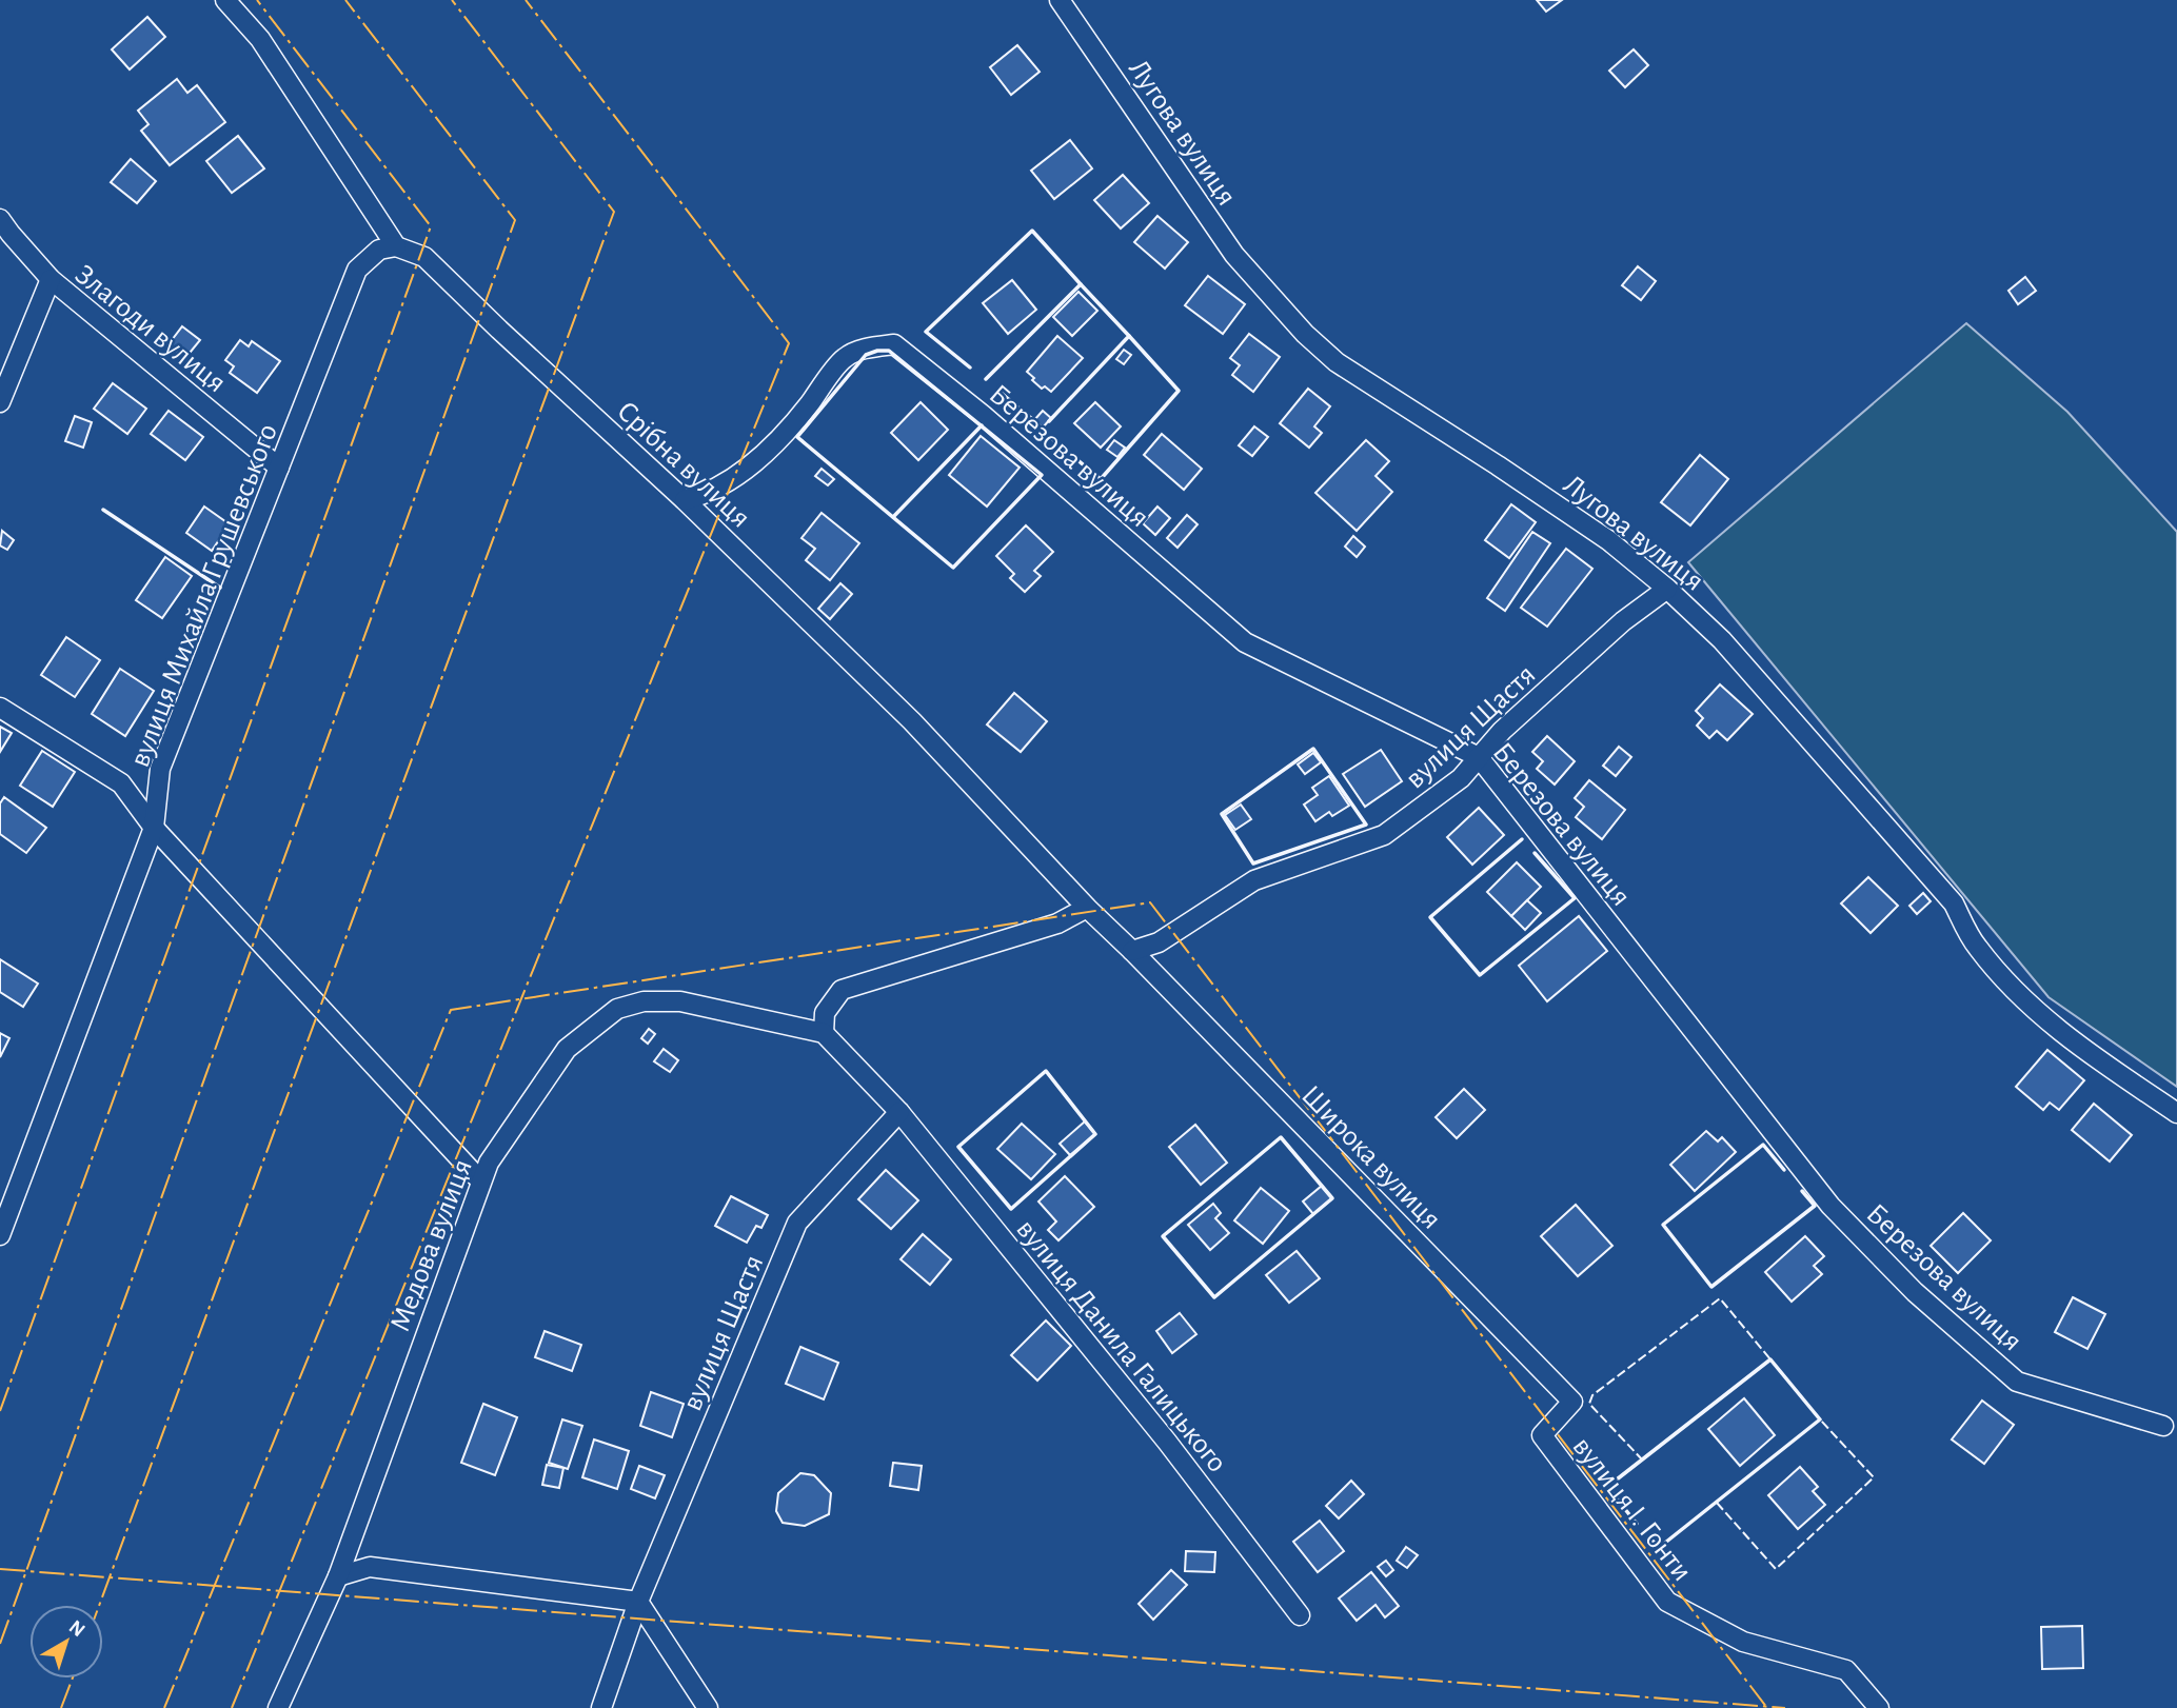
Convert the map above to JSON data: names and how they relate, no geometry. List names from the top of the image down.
{
  "streets": {
    "street": [
      "Лугова вулиця",
      "Злагоди вулиця",
      "Березова вулиця",
      "Срібна вулиця",
      "вулиця Михайла Грушевського",
      "вулиця Щастя",
      "Широка вулиця",
      "Медова вулиця",
      "вулиця Данила Галицького",
      "вулиця І. Гонти"
    ]
  },
  "crossings": [
    ["Лугова вулиця", "вулиця Щастя"],
    ["Злагоди вулиця", "вулиця Михайла Грушевського"],
    ["Березова вулиця", "Срібна вулиця"],
    ["Березова вулиця", "вулиця Щастя"],
    ["Срібна вулиця", "вулиця Михайла Грушевського"],
    ["Срібна вулиця", "вулиця Щастя"],
    ["Срібна вулиця", "Широка вулиця"],
    ["вулиця Щастя", "Широка вулиця"],
    ["вулиця Щастя", "вулиця Данила Галицького"],
    ["Широка вулиця", "вулиця І. Гонти"]
  ],
  "north": "top right"
}
